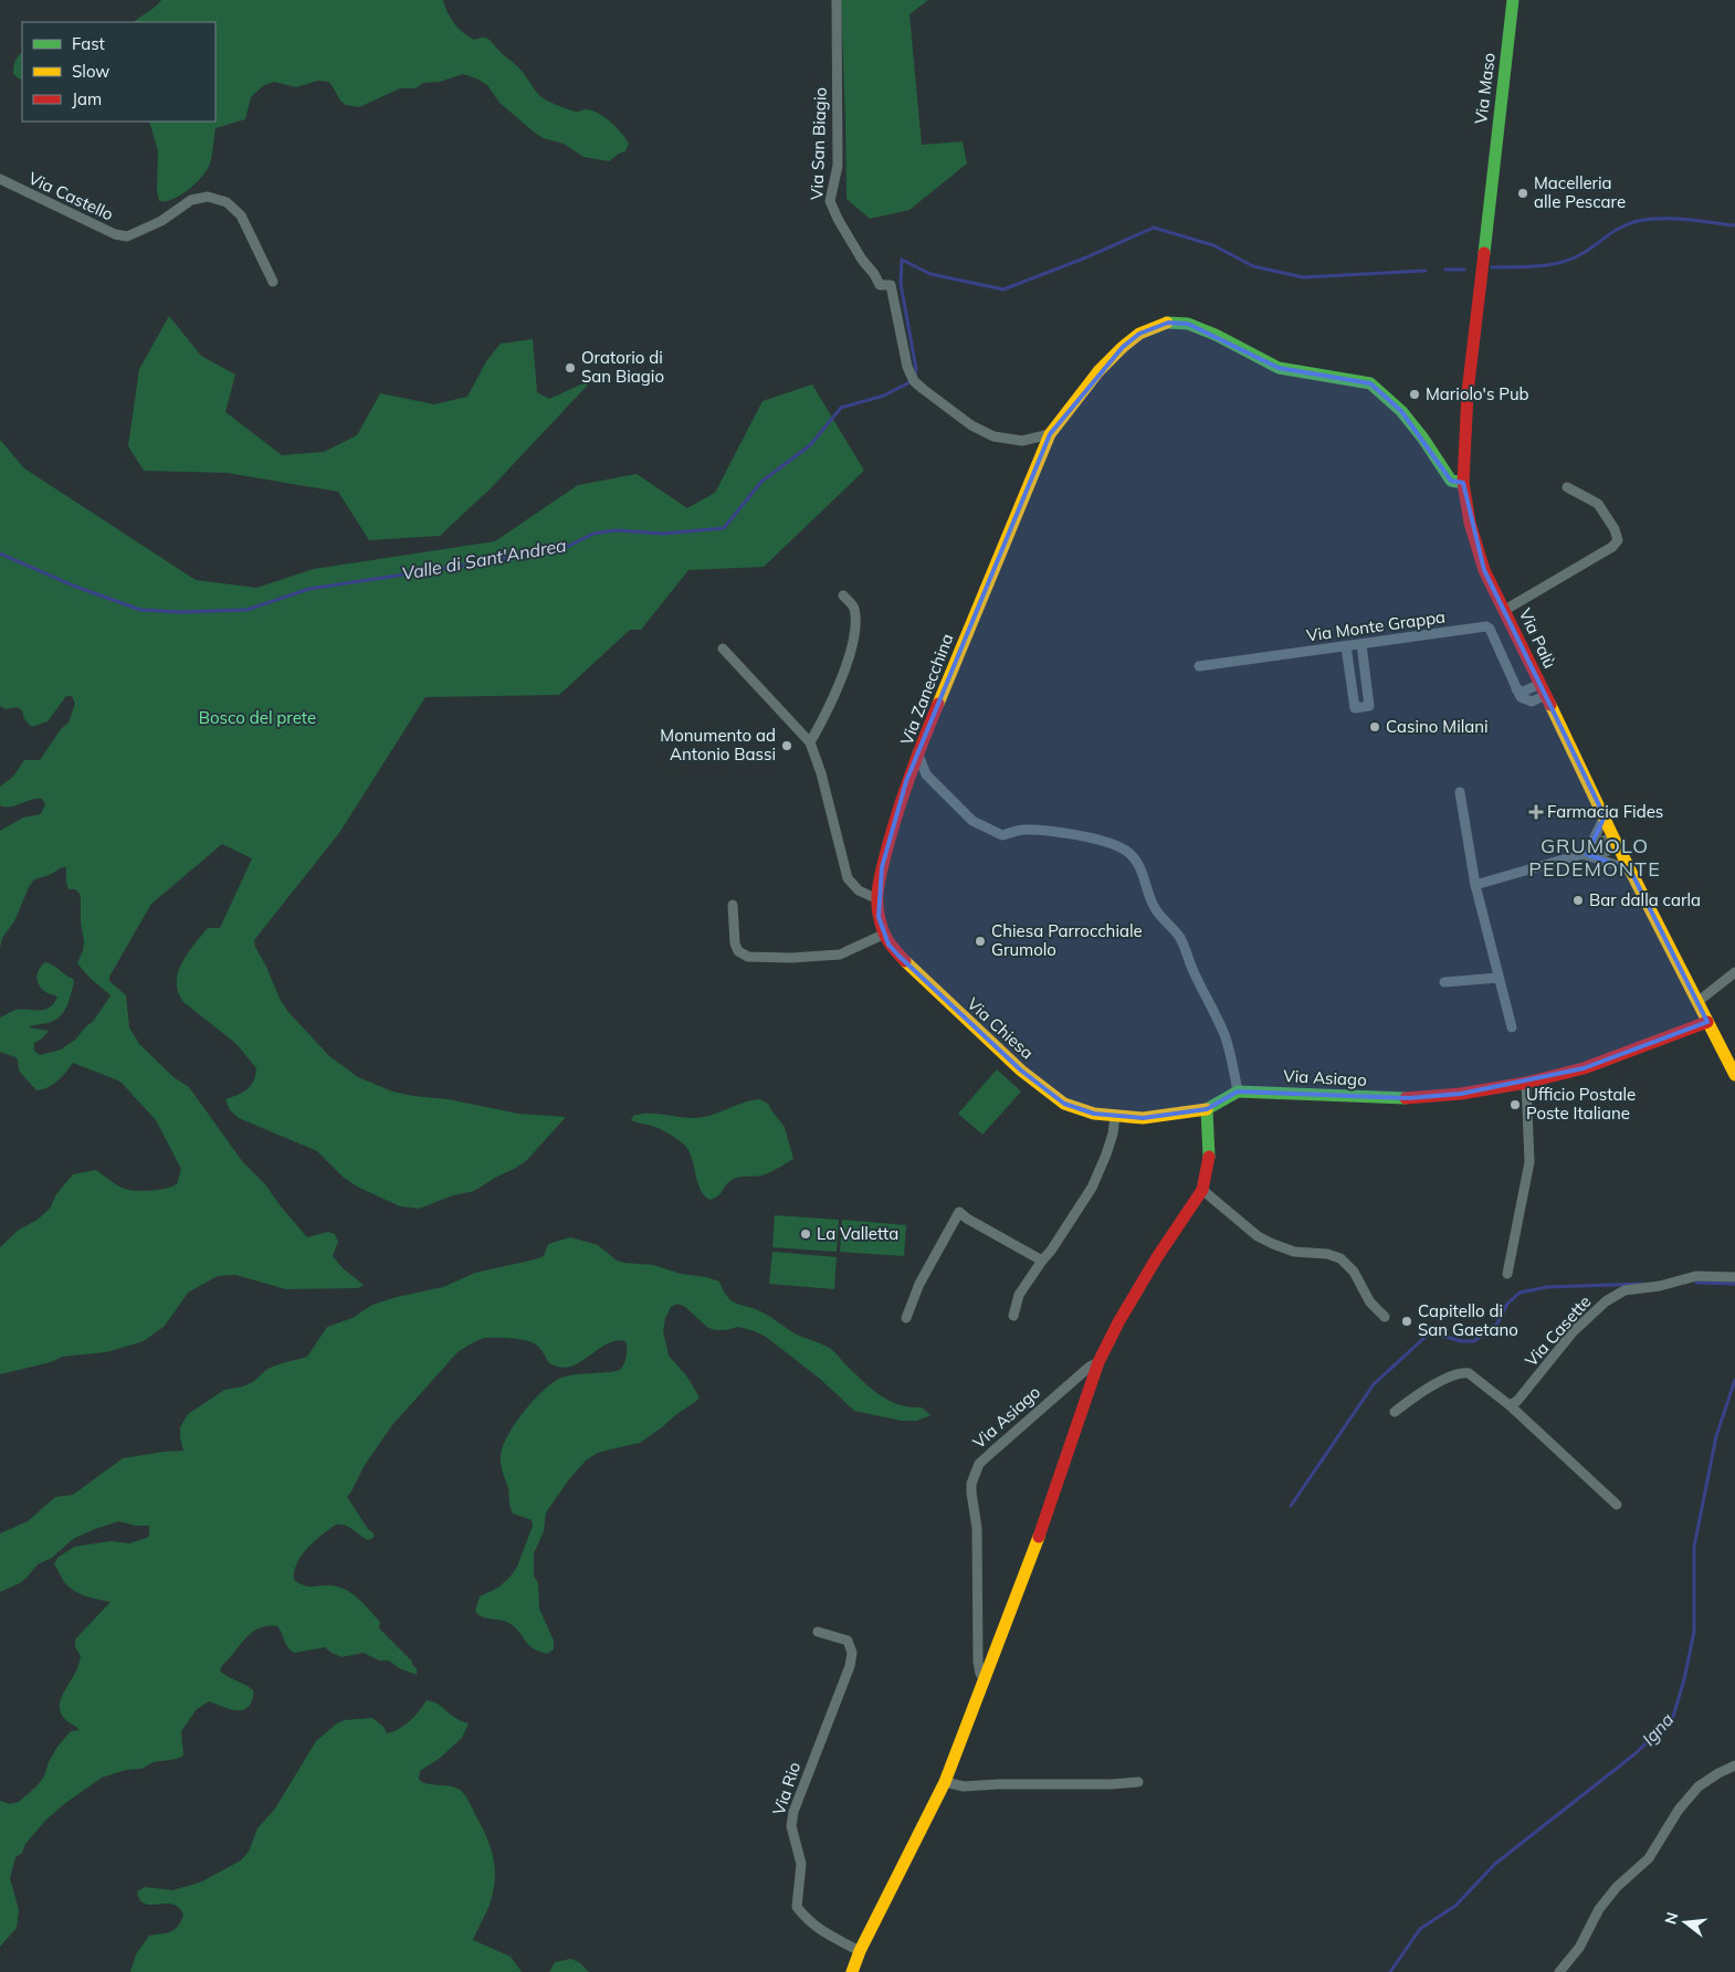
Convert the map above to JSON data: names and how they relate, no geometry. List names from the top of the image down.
{
  "streets": {
    "street": [
      "Via Maso",
      "Via San Biagio",
      "Via Castello",
      "Via Monte Grappa",
      "Via Palù",
      "Via Zanecchina",
      "Via Chiesa",
      "Via Asiago",
      "Via Casette",
      "Via Rio"
    ]
  },
  "crossings": [
    ["Via Maso", "Via Palù"],
    ["Via San Biagio", "Via Zanecchina"],
    ["Via Monte Grappa", "Via Palù"],
    ["Via Palù", "Via Asiago"],
    ["Via Zanecchina", "Via Chiesa"],
    ["Via Zanecchina", "Via Asiago"],
    ["Via Chiesa", "Via Asiago"]
  ],
  "districts": ["GRUMOLO PEDEMONTE"],
  "water": ["Valle di Sant'Andrea", "Igna"],
  "parks": ["Bosco del prete"],
  "places": {
    "other": [
      "Macelleria alle Pescare",
      "Oratorio di San Biagio",
      "Mariolo's Pub",
      "Casino Milani",
      "Monumento ad Antonio Bassi",
      "Bar dalla carla",
      "Chiesa Parrocchiale Grumolo",
      "Ufficio Postale Poste Italiane",
      "La Valletta",
      "Capitello di San Gaetano"
    ],
    "health": ["Farmacia Fides"]
  },
  "legend": ["Fast", "Slow", "Jam"],
  "north": "left"
}
